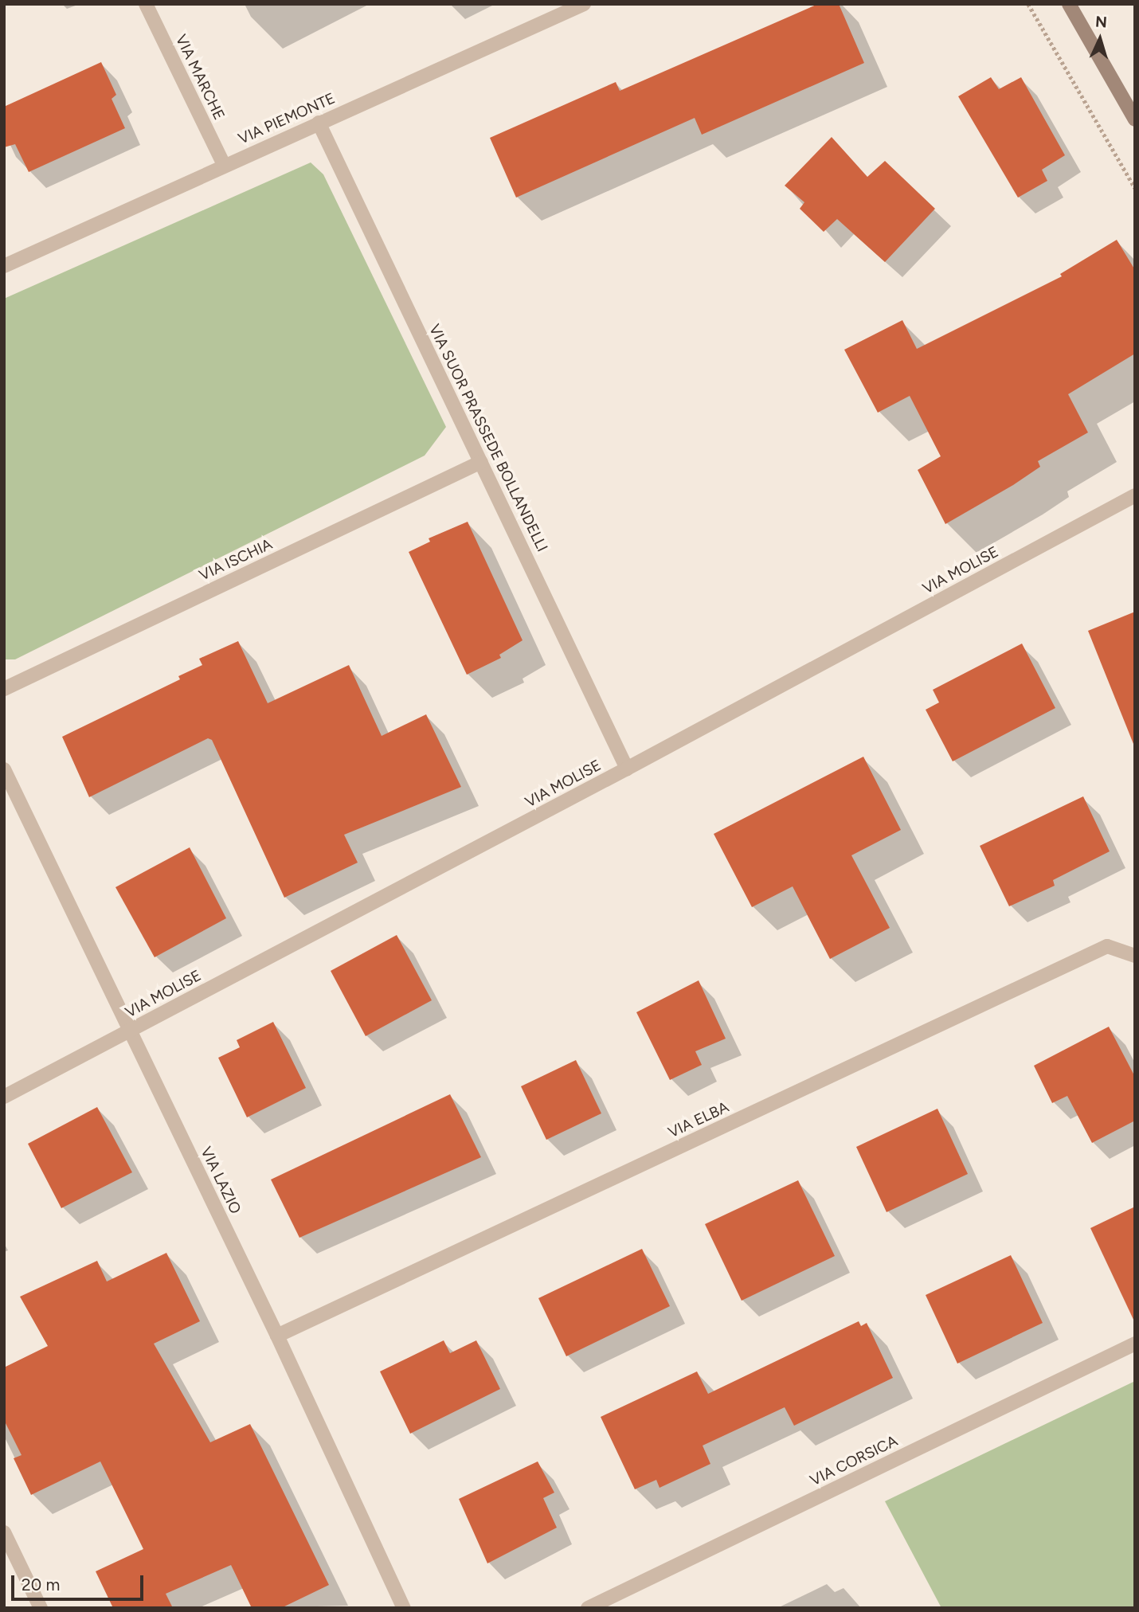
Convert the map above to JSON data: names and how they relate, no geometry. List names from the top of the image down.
{
  "streets": {
    "street": [
      "VIA MARCHE",
      "VIA PIEMONTE",
      "VIA SUOR PRASSEDE BOLLANDELLI",
      "VIA ISCHIA",
      "VIA MOLISE",
      "VIA ELBA",
      "VIA LAZIO",
      "VIA CORSICA"
    ]
  },
  "crossings": [
    ["VIA MARCHE", "VIA PIEMONTE"],
    ["VIA PIEMONTE", "VIA SUOR PRASSEDE BOLLANDELLI"],
    ["VIA SUOR PRASSEDE BOLLANDELLI", "VIA ISCHIA"],
    ["VIA SUOR PRASSEDE BOLLANDELLI", "VIA MOLISE"],
    ["VIA MOLISE", "VIA LAZIO"],
    ["VIA ELBA", "VIA LAZIO"]
  ],
  "scale_bar": "20 m",
  "north": "top"
}
